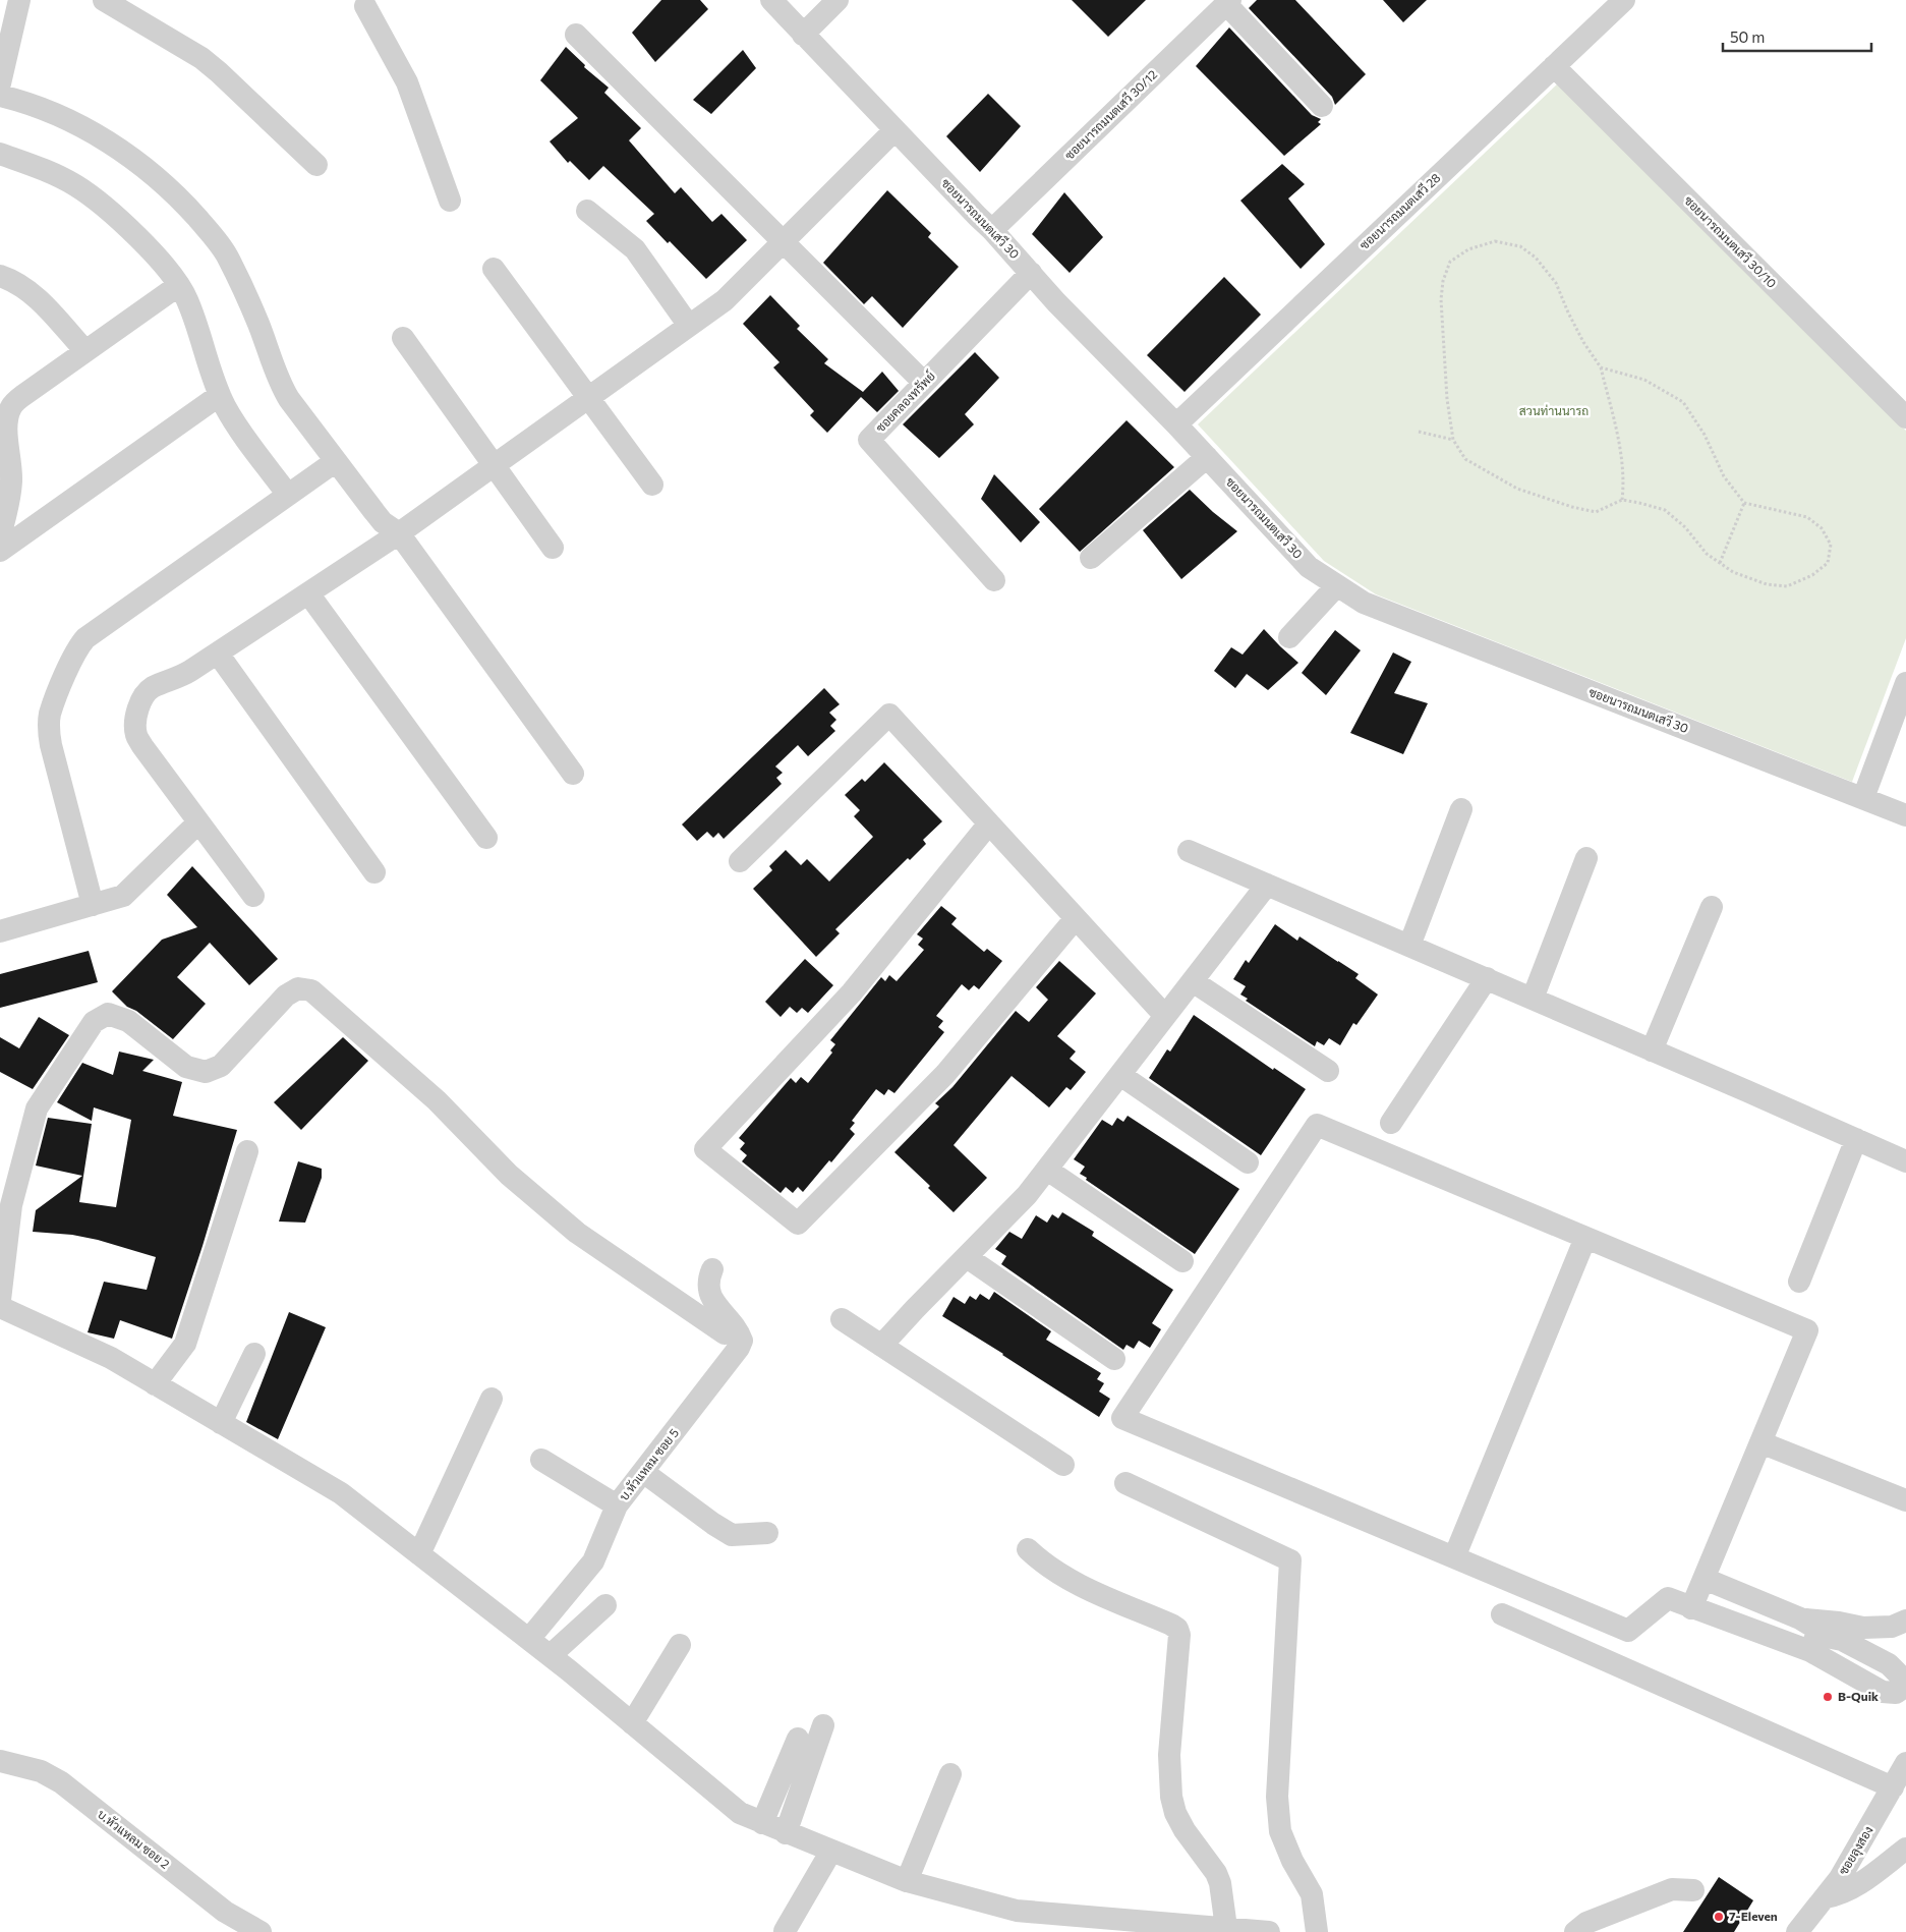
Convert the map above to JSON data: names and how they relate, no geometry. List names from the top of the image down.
{
  "streets": {
    "street": [
      "ซอยนารถมนตเสวี 30/12",
      "ซอยนารถมนตเสวี 28",
      "ซอยนารถมนตเสวี 30",
      "ซอยนารถมนตเสวี 30/10",
      "ซอยคลองทรัพย์",
      "บ.หัวแหลม ซอย 5",
      "บ.หัวแหลม ซอย 2",
      "ซอยลุงสอง"
    ]
  },
  "crossings": [
    ["ซอยนารถมนตเสวี 30/12", "ซอยนารถมนตเสวี 30"],
    ["ซอยนารถมนตเสวี 28", "ซอยนารถมนตเสวี 30"],
    ["ซอยนารถมนตเสวี 28", "ซอยนารถมนตเสวี 30/10"],
    ["ซอยนารถมนตเสวี 30", "ซอยคลองทรัพย์"]
  ],
  "parks": ["สวนท่านนารถ"],
  "places": ["B-Quik", "7-Eleven"],
  "scale_bar": "50 m"
}
